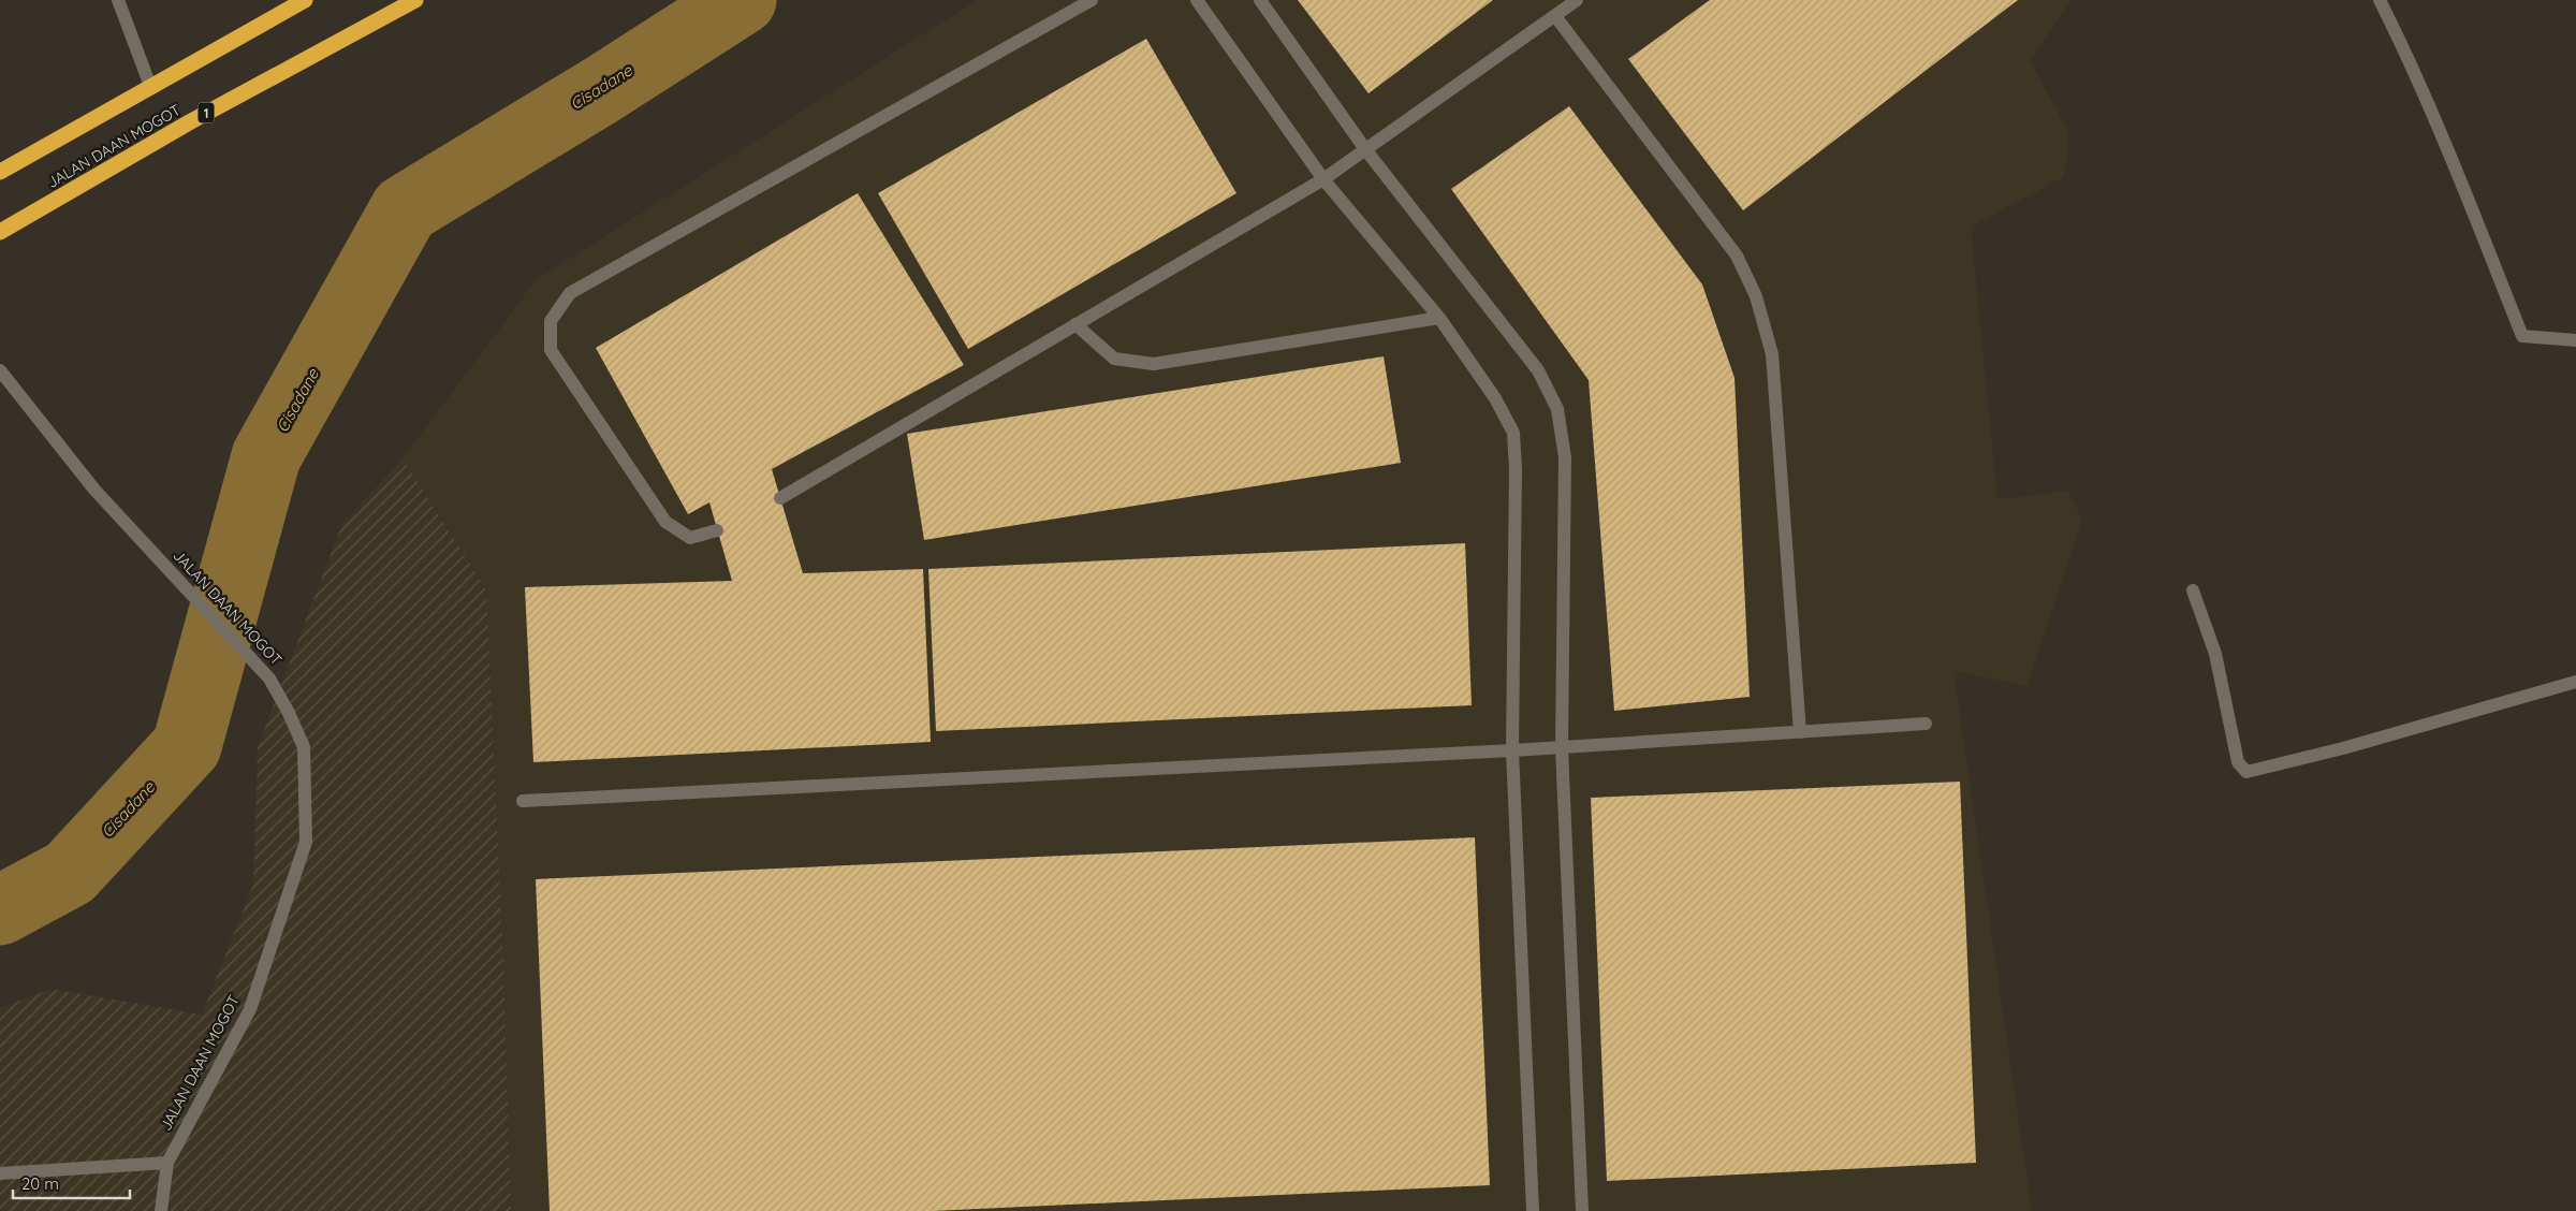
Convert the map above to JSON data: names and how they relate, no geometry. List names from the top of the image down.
{
  "streets": {
    "highway": ["1", "JALAN DAAN MOGOT"]
  },
  "water": ["Cisadane"],
  "scale_bar": "20 m"
}
